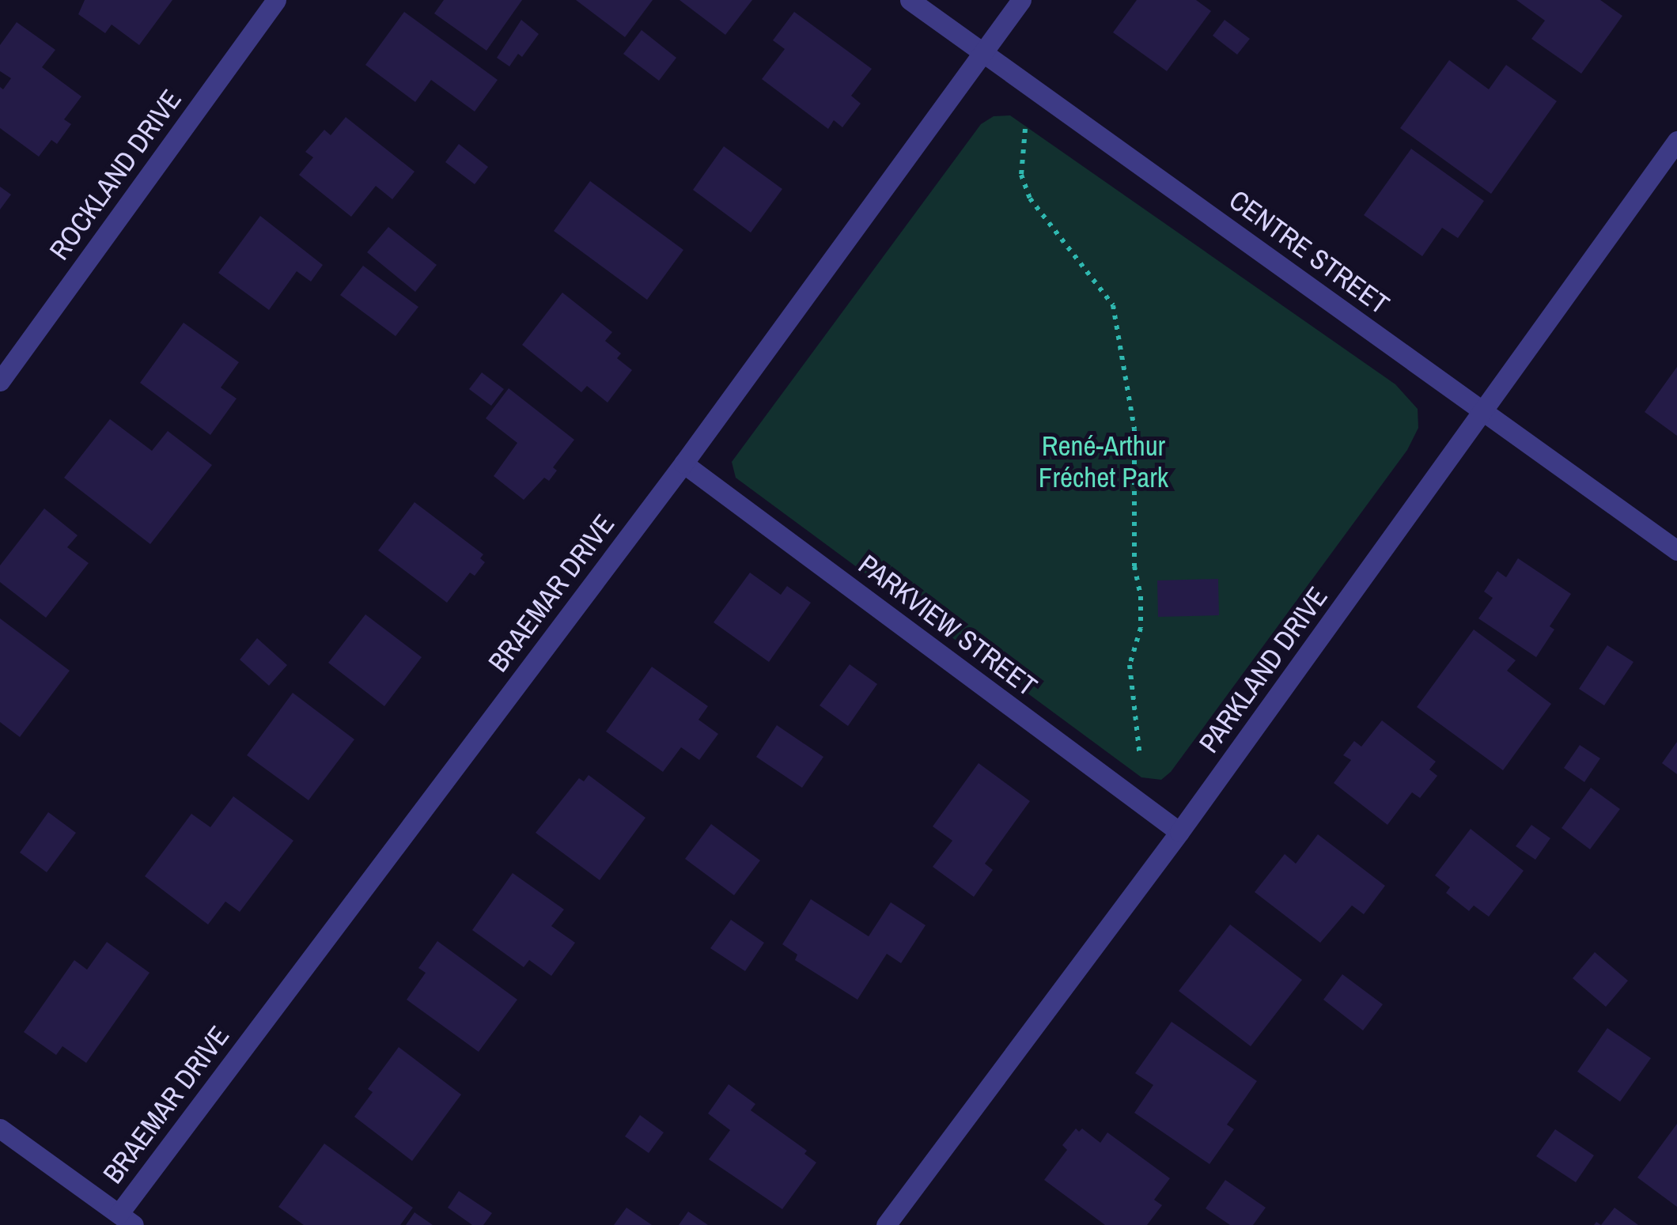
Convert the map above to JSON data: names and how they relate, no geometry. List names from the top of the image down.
{
  "streets": {
    "street": [
      "ROCKLAND DRIVE",
      "CENTRE STREET",
      "BRAEMAR DRIVE",
      "PARKVIEW STREET",
      "PARKLAND DRIVE"
    ]
  },
  "crossings": [
    ["CENTRE STREET", "BRAEMAR DRIVE"],
    ["CENTRE STREET", "PARKLAND DRIVE"],
    ["BRAEMAR DRIVE", "PARKVIEW STREET"],
    ["PARKVIEW STREET", "PARKLAND DRIVE"]
  ],
  "parks": ["René-Arthur Fréchet Park"]
}
